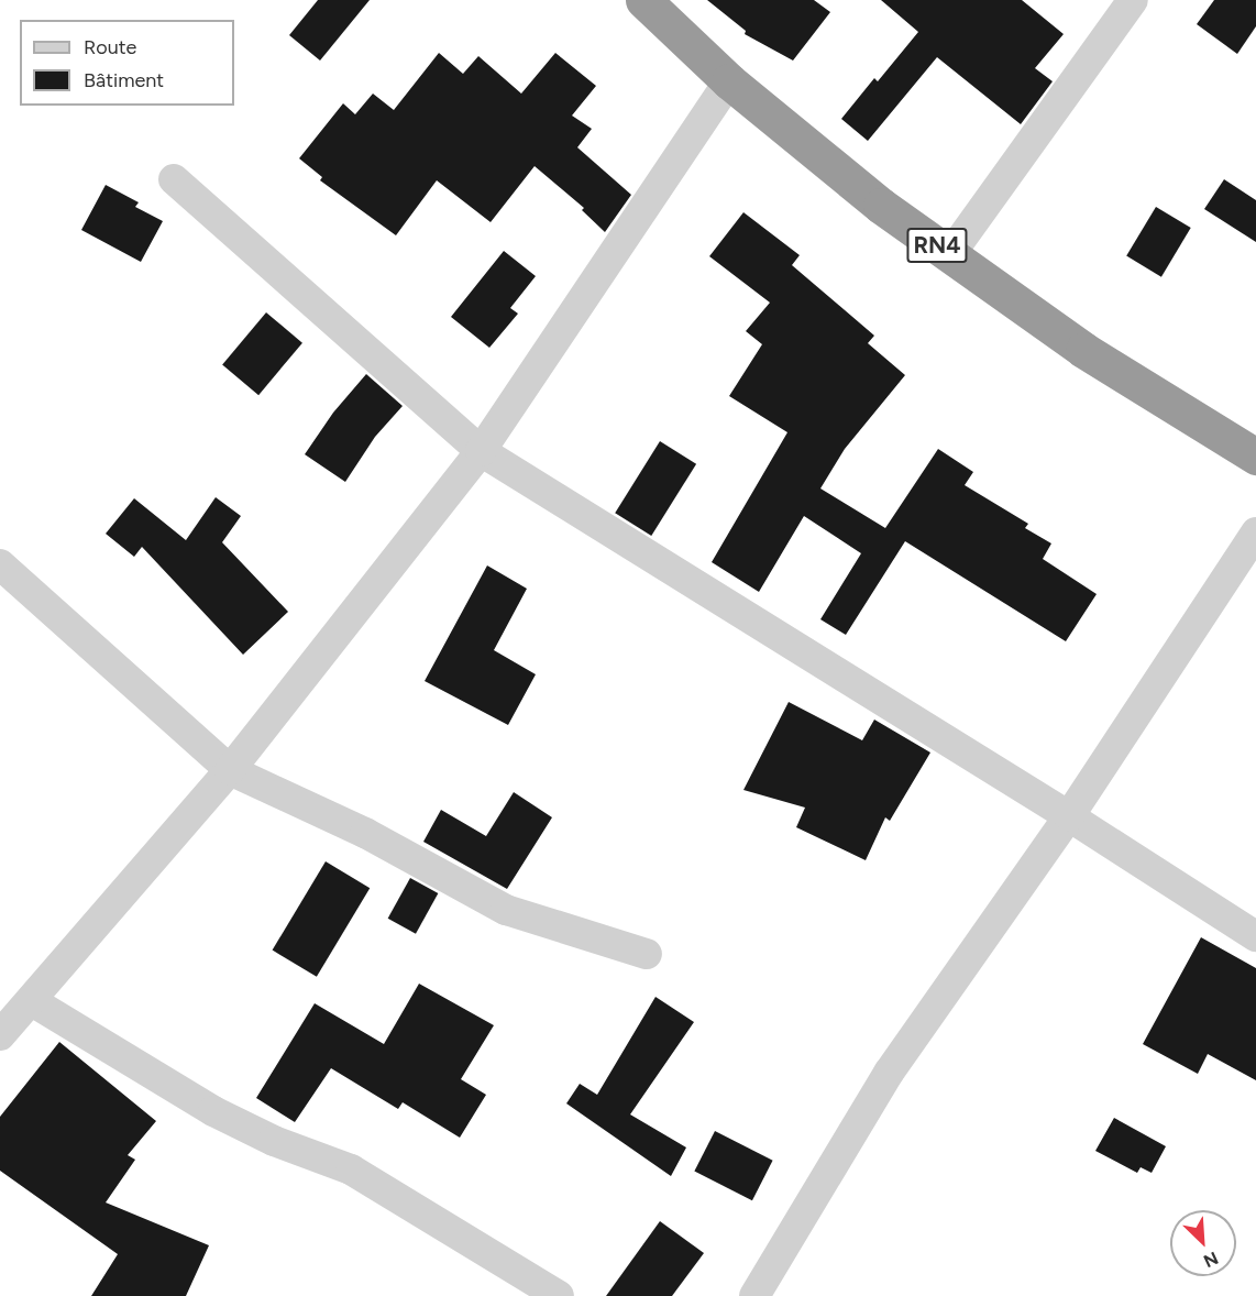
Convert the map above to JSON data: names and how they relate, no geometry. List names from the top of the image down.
{
  "streets": {
    "highway": ["RN4"]
  },
  "legend": ["Route", "Bâtiment"],
  "north": "bottom right"
}
